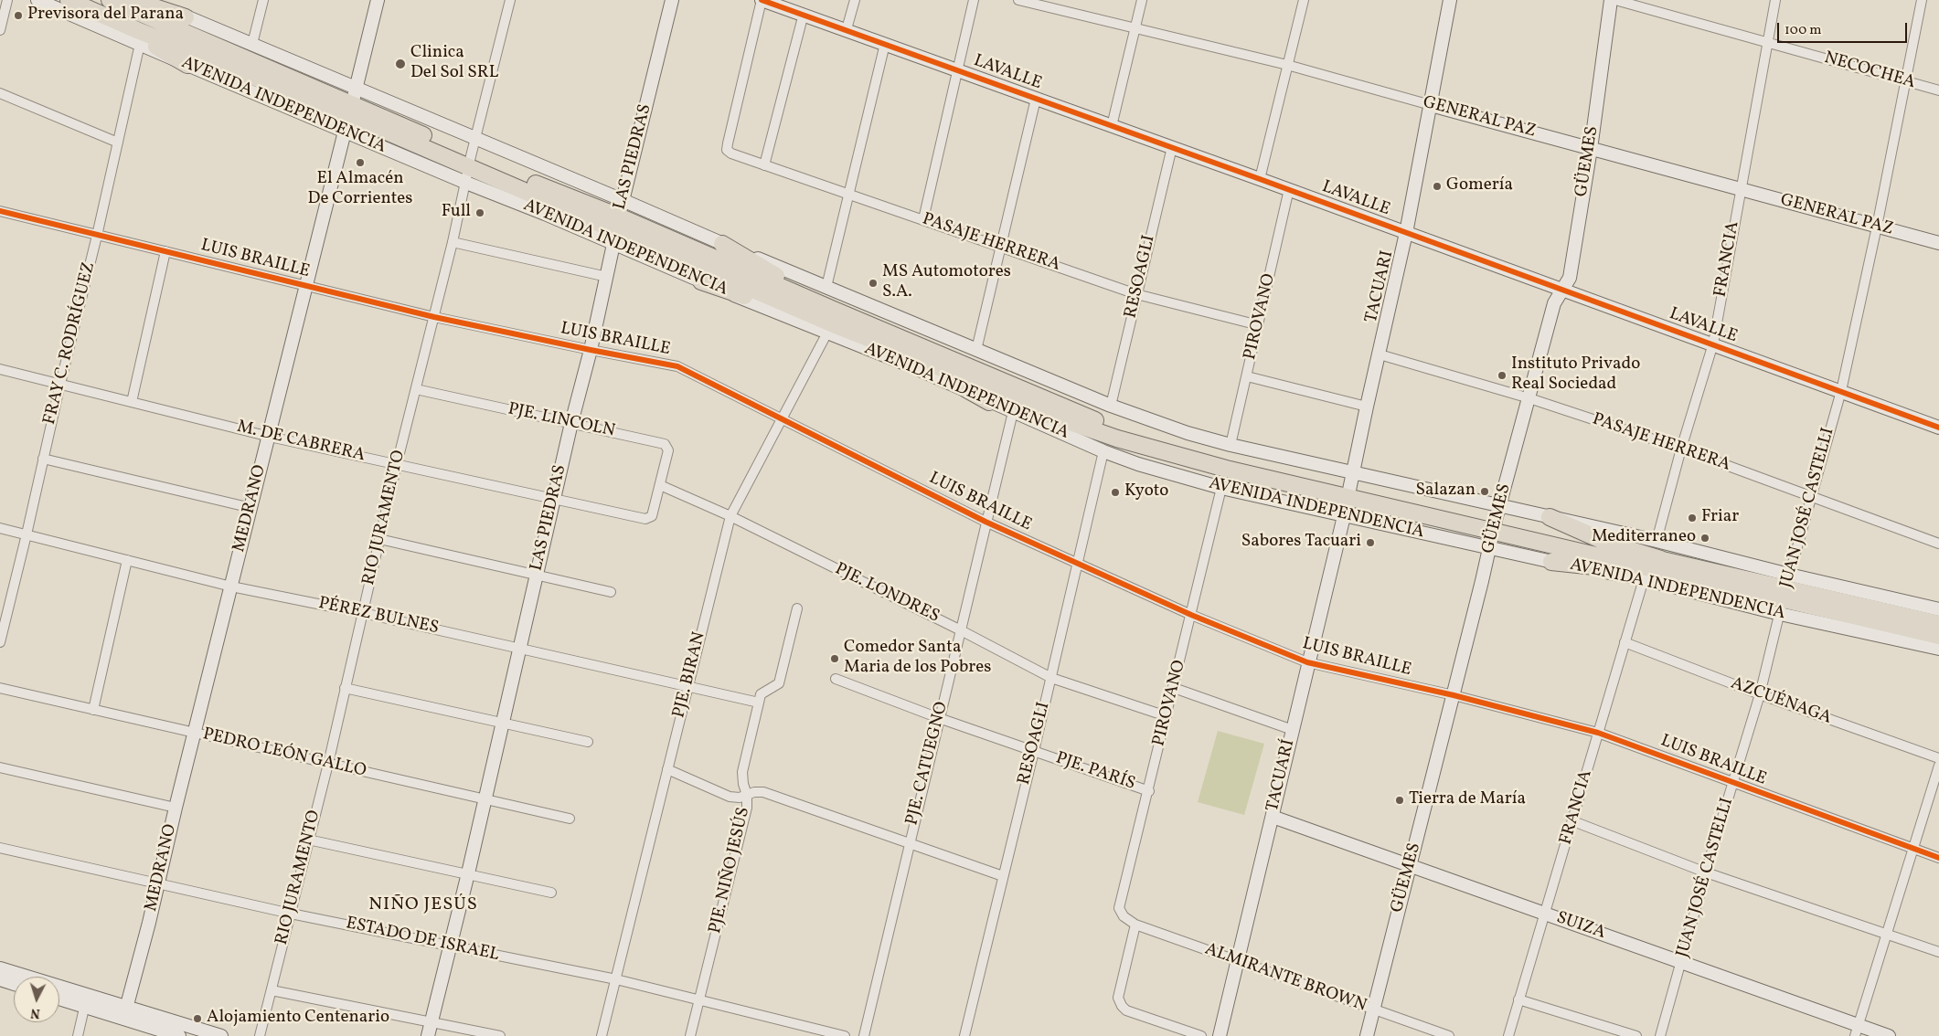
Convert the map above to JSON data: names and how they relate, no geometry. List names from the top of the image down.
{
  "streets": {
    "highway": ["AVENIDA INDEPENDENCIA"],
    "street": [
      "NECOCHEA",
      "LAVALLE",
      "GENERAL PAZ",
      "LAS PIEDRAS",
      "GÜEMES",
      "PASAJE HERRERA",
      "LUIS BRAILLE",
      "FRANCIA",
      "RESOAGLI",
      "TACUARI",
      "PIROVANO",
      "FRAY C. RODRÍGUEZ",
      "PJE. LINCOLN",
      "M. DE CABRERA",
      "JUAN JOSÉ CASTELLI",
      "MEDRANO",
      "RIO JURAMENTO",
      "PJE. LONDRES",
      "PÉREZ BULNES",
      "PJE. BIRAN",
      "AZCUÉNAGA",
      "PEDRO LEÓN GALLO",
      "PJE. CATUEGNO",
      "PJE. PARÍS",
      "TACUARÍ",
      "PJE. NIÑO JESÚS",
      "SUIZA",
      "ESTADO DE ISRAEL",
      "ALMIRANTE BROWN"
    ]
  },
  "crossings": [
    ["NECOCHEA", "FRANCIA"],
    ["NECOCHEA", "JUAN JOSÉ CASTELLI"],
    ["LAVALLE", "GÜEMES"],
    ["LAVALLE", "PASAJE HERRERA"],
    ["LAVALLE", "FRANCIA"],
    ["LAVALLE", "RESOAGLI"],
    ["LAVALLE", "TACUARI"],
    ["LAVALLE", "PIROVANO"],
    ["LAVALLE", "JUAN JOSÉ CASTELLI"],
    ["AVENIDA INDEPENDENCIA", "LAS PIEDRAS"],
    ["AVENIDA INDEPENDENCIA", "GÜEMES"],
    ["AVENIDA INDEPENDENCIA", "FRANCIA"],
    ["AVENIDA INDEPENDENCIA", "RESOAGLI"],
    ["AVENIDA INDEPENDENCIA", "TACUARI"],
    ["AVENIDA INDEPENDENCIA", "PIROVANO"],
    ["AVENIDA INDEPENDENCIA", "FRAY C. RODRÍGUEZ"],
    ["AVENIDA INDEPENDENCIA", "JUAN JOSÉ CASTELLI"],
    ["AVENIDA INDEPENDENCIA", "MEDRANO"],
    ["AVENIDA INDEPENDENCIA", "RIO JURAMENTO"],
    ["AVENIDA INDEPENDENCIA", "PJE. BIRAN"],
    ["AVENIDA INDEPENDENCIA", "PJE. CATUEGNO"],
    ["AVENIDA INDEPENDENCIA", "TACUARÍ"],
    ["GENERAL PAZ", "GÜEMES"],
    ["GENERAL PAZ", "FRANCIA"],
    ["GENERAL PAZ", "TACUARI"],
    ["GENERAL PAZ", "JUAN JOSÉ CASTELLI"],
    ["LAS PIEDRAS", "LUIS BRAILLE"],
    ["LAS PIEDRAS", "PJE. LINCOLN"],
    ["LAS PIEDRAS", "M. DE CABRERA"],
    ["LAS PIEDRAS", "PÉREZ BULNES"],
    ["LAS PIEDRAS", "PEDRO LEÓN GALLO"],
    ["LAS PIEDRAS", "ESTADO DE ISRAEL"],
    ["GÜEMES", "PASAJE HERRERA"],
    ["GÜEMES", "LUIS BRAILLE"],
    ["GÜEMES", "SUIZA"],
    ["GÜEMES", "ALMIRANTE BROWN"],
    ["PASAJE HERRERA", "FRANCIA"],
    ["PASAJE HERRERA", "RESOAGLI"],
    ["PASAJE HERRERA", "TACUARI"],
    ["PASAJE HERRERA", "PIROVANO"],
    ["PASAJE HERRERA", "JUAN JOSÉ CASTELLI"],
    ["LUIS BRAILLE", "FRANCIA"],
    ["LUIS BRAILLE", "RESOAGLI"],
    ["LUIS BRAILLE", "PIROVANO"],
    ["LUIS BRAILLE", "FRAY C. RODRÍGUEZ"],
    ["LUIS BRAILLE", "JUAN JOSÉ CASTELLI"],
    ["LUIS BRAILLE", "MEDRANO"],
    ["LUIS BRAILLE", "RIO JURAMENTO"],
    ["LUIS BRAILLE", "PJE. BIRAN"],
    ["LUIS BRAILLE", "PJE. CATUEGNO"],
    ["LUIS BRAILLE", "TACUARÍ"],
    ["FRANCIA", "AZCUÉNAGA"],
    ["FRANCIA", "SUIZA"],
    ["RESOAGLI", "PJE. LONDRES"],
    ["RESOAGLI", "PJE. PARÍS"],
    ["TACUARI", "TACUARÍ"],
    ["PIROVANO", "PJE. LONDRES"],
    ["PIROVANO", "PJE. PARÍS"],
    ["PIROVANO", "ALMIRANTE BROWN"],
    ["FRAY C. RODRÍGUEZ", "M. DE CABRERA"],
    ["FRAY C. RODRÍGUEZ", "PÉREZ BULNES"],
    ["PJE. LINCOLN", "M. DE CABRERA"],
    ["PJE. LINCOLN", "RIO JURAMENTO"],
    ["PJE. LINCOLN", "PJE. LONDRES"],
    ["M. DE CABRERA", "MEDRANO"],
    ["M. DE CABRERA", "RIO JURAMENTO"],
    ["M. DE CABRERA", "PJE. LONDRES"],
    ["JUAN JOSÉ CASTELLI", "AZCUÉNAGA"],
    ["JUAN JOSÉ CASTELLI", "SUIZA"],
    ["MEDRANO", "PÉREZ BULNES"],
    ["MEDRANO", "PEDRO LEÓN GALLO"],
    ["MEDRANO", "ESTADO DE ISRAEL"],
    ["RIO JURAMENTO", "PÉREZ BULNES"],
    ["RIO JURAMENTO", "PEDRO LEÓN GALLO"],
    ["RIO JURAMENTO", "ESTADO DE ISRAEL"],
    ["PJE. LONDRES", "PJE. BIRAN"],
    ["PJE. LONDRES", "PJE. CATUEGNO"],
    ["PÉREZ BULNES", "PJE. BIRAN"],
    ["PÉREZ BULNES", "PJE. NIÑO JESÚS"],
    ["PJE. BIRAN", "ESTADO DE ISRAEL"],
    ["PJE. CATUEGNO", "PJE. PARÍS"],
    ["TACUARÍ", "SUIZA"],
    ["TACUARÍ", "ALMIRANTE BROWN"],
    ["PJE. NIÑO JESÚS", "ESTADO DE ISRAEL"]
  ],
  "districts": ["NIÑO JESÚS"],
  "places": [
    "Previsora del Parana",
    "Clinica Del Sol SRL",
    "El Almacén De Corrientes",
    "Gomería",
    "Full",
    "MS Automotores S.A.",
    "Instituto Privado Real Sociedad",
    "Salazan",
    "Kyoto",
    "Friar",
    "Mediterraneo",
    "Sabores Tacuari",
    "Comedor Santa Maria de los Pobres",
    "Tierra de María",
    "Alojamiento Centenario"
  ],
  "scale_bar": "100 m",
  "north": "bottom"
}
